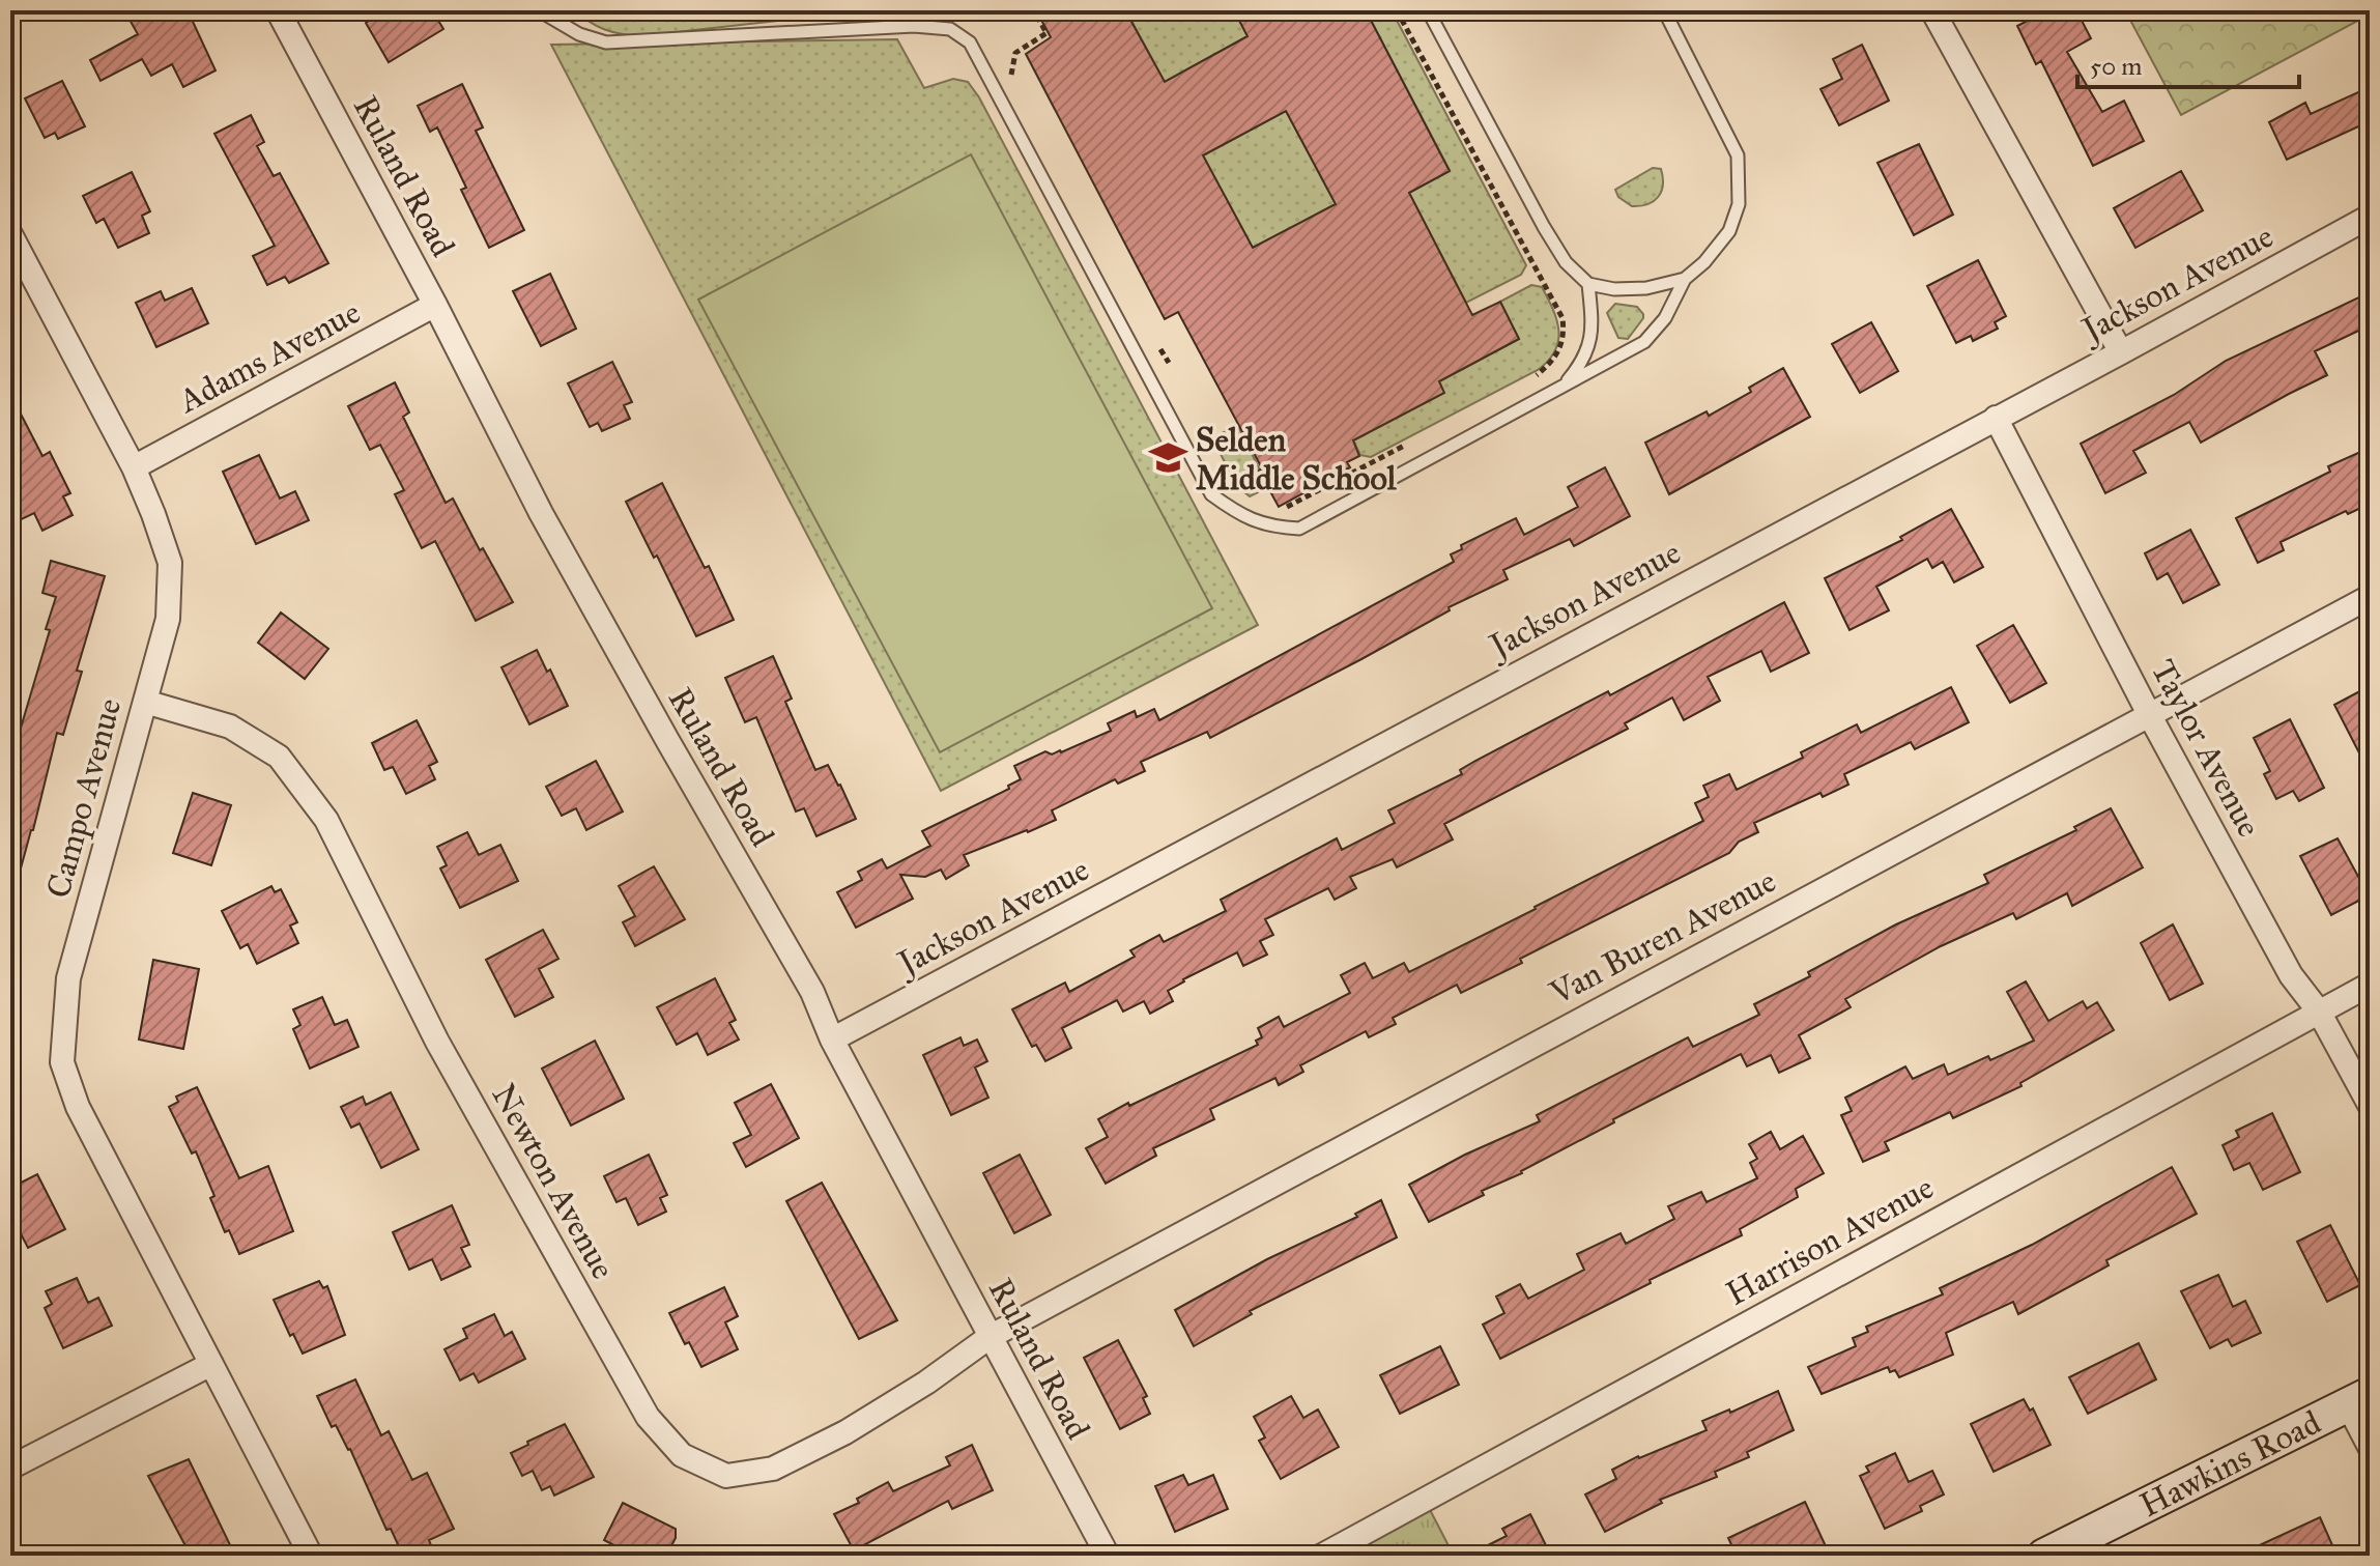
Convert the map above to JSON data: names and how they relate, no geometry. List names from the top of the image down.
{
  "streets": {
    "street": [
      "Ruland Road",
      "Jackson Avenue",
      "Adams Avenue",
      "Taylor Avenue",
      "Campo Avenue",
      "Van Buren Avenue",
      "Newton Avenue",
      "Harrison Avenue",
      "Hawkins Road"
    ]
  },
  "crossings": [
    ["Ruland Road", "Jackson Avenue"],
    ["Ruland Road", "Adams Avenue"],
    ["Ruland Road", "Van Buren Avenue"],
    ["Ruland Road", "Newton Avenue"],
    ["Jackson Avenue", "Taylor Avenue"],
    ["Adams Avenue", "Campo Avenue"],
    ["Taylor Avenue", "Van Buren Avenue"],
    ["Taylor Avenue", "Harrison Avenue"],
    ["Campo Avenue", "Newton Avenue"],
    ["Van Buren Avenue", "Newton Avenue"]
  ],
  "places": {
    "school or university": ["Selden Middle School"]
  },
  "scale_bar": "50 m"
}
